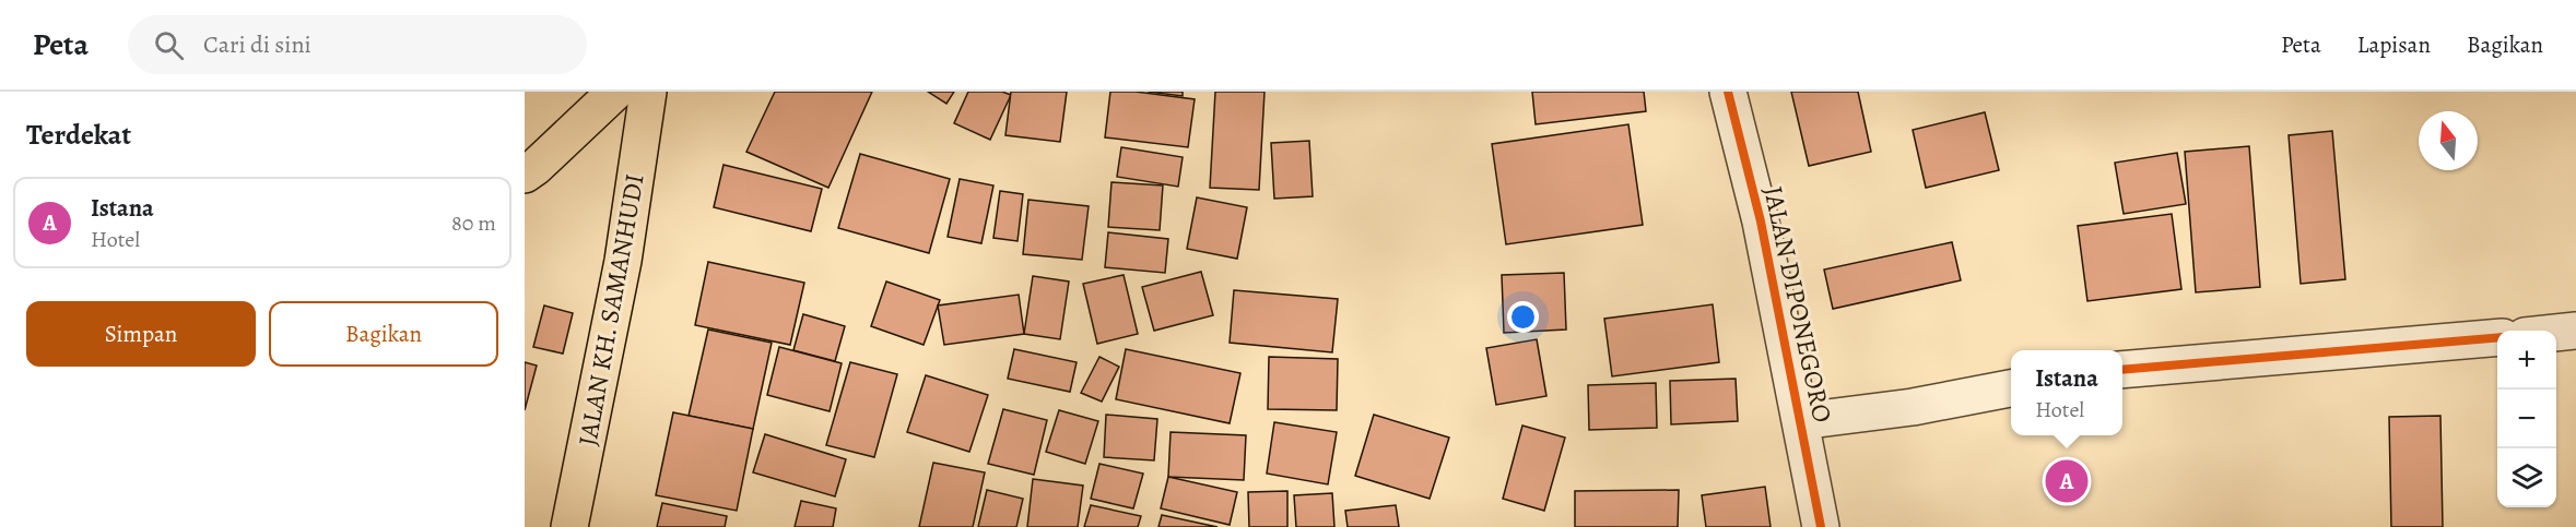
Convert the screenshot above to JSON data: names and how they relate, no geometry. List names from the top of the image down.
{
  "streets": {
    "main road": ["JALAN KH. SAMANHUDI"],
    "street": ["JALAN DIPONEGORO"]
  },
  "north": "top",
  "page": {
    "header": "Peta",
    "search": "Cari di sini",
    "nav": ["Peta", "Lapisan", "Bagikan"],
    "heading": "Terdekat",
    "list": [
      {
        "mark": "A",
        "name": "Istana",
        "note": "Hotel",
        "value": "80 m"
      }
    ],
    "buttons": ["Simpan", "Bagikan"],
    "map_buttons": ["+", "−"],
    "popup": ["Istana", "Hotel"],
    "pins": "A"
  }
}
